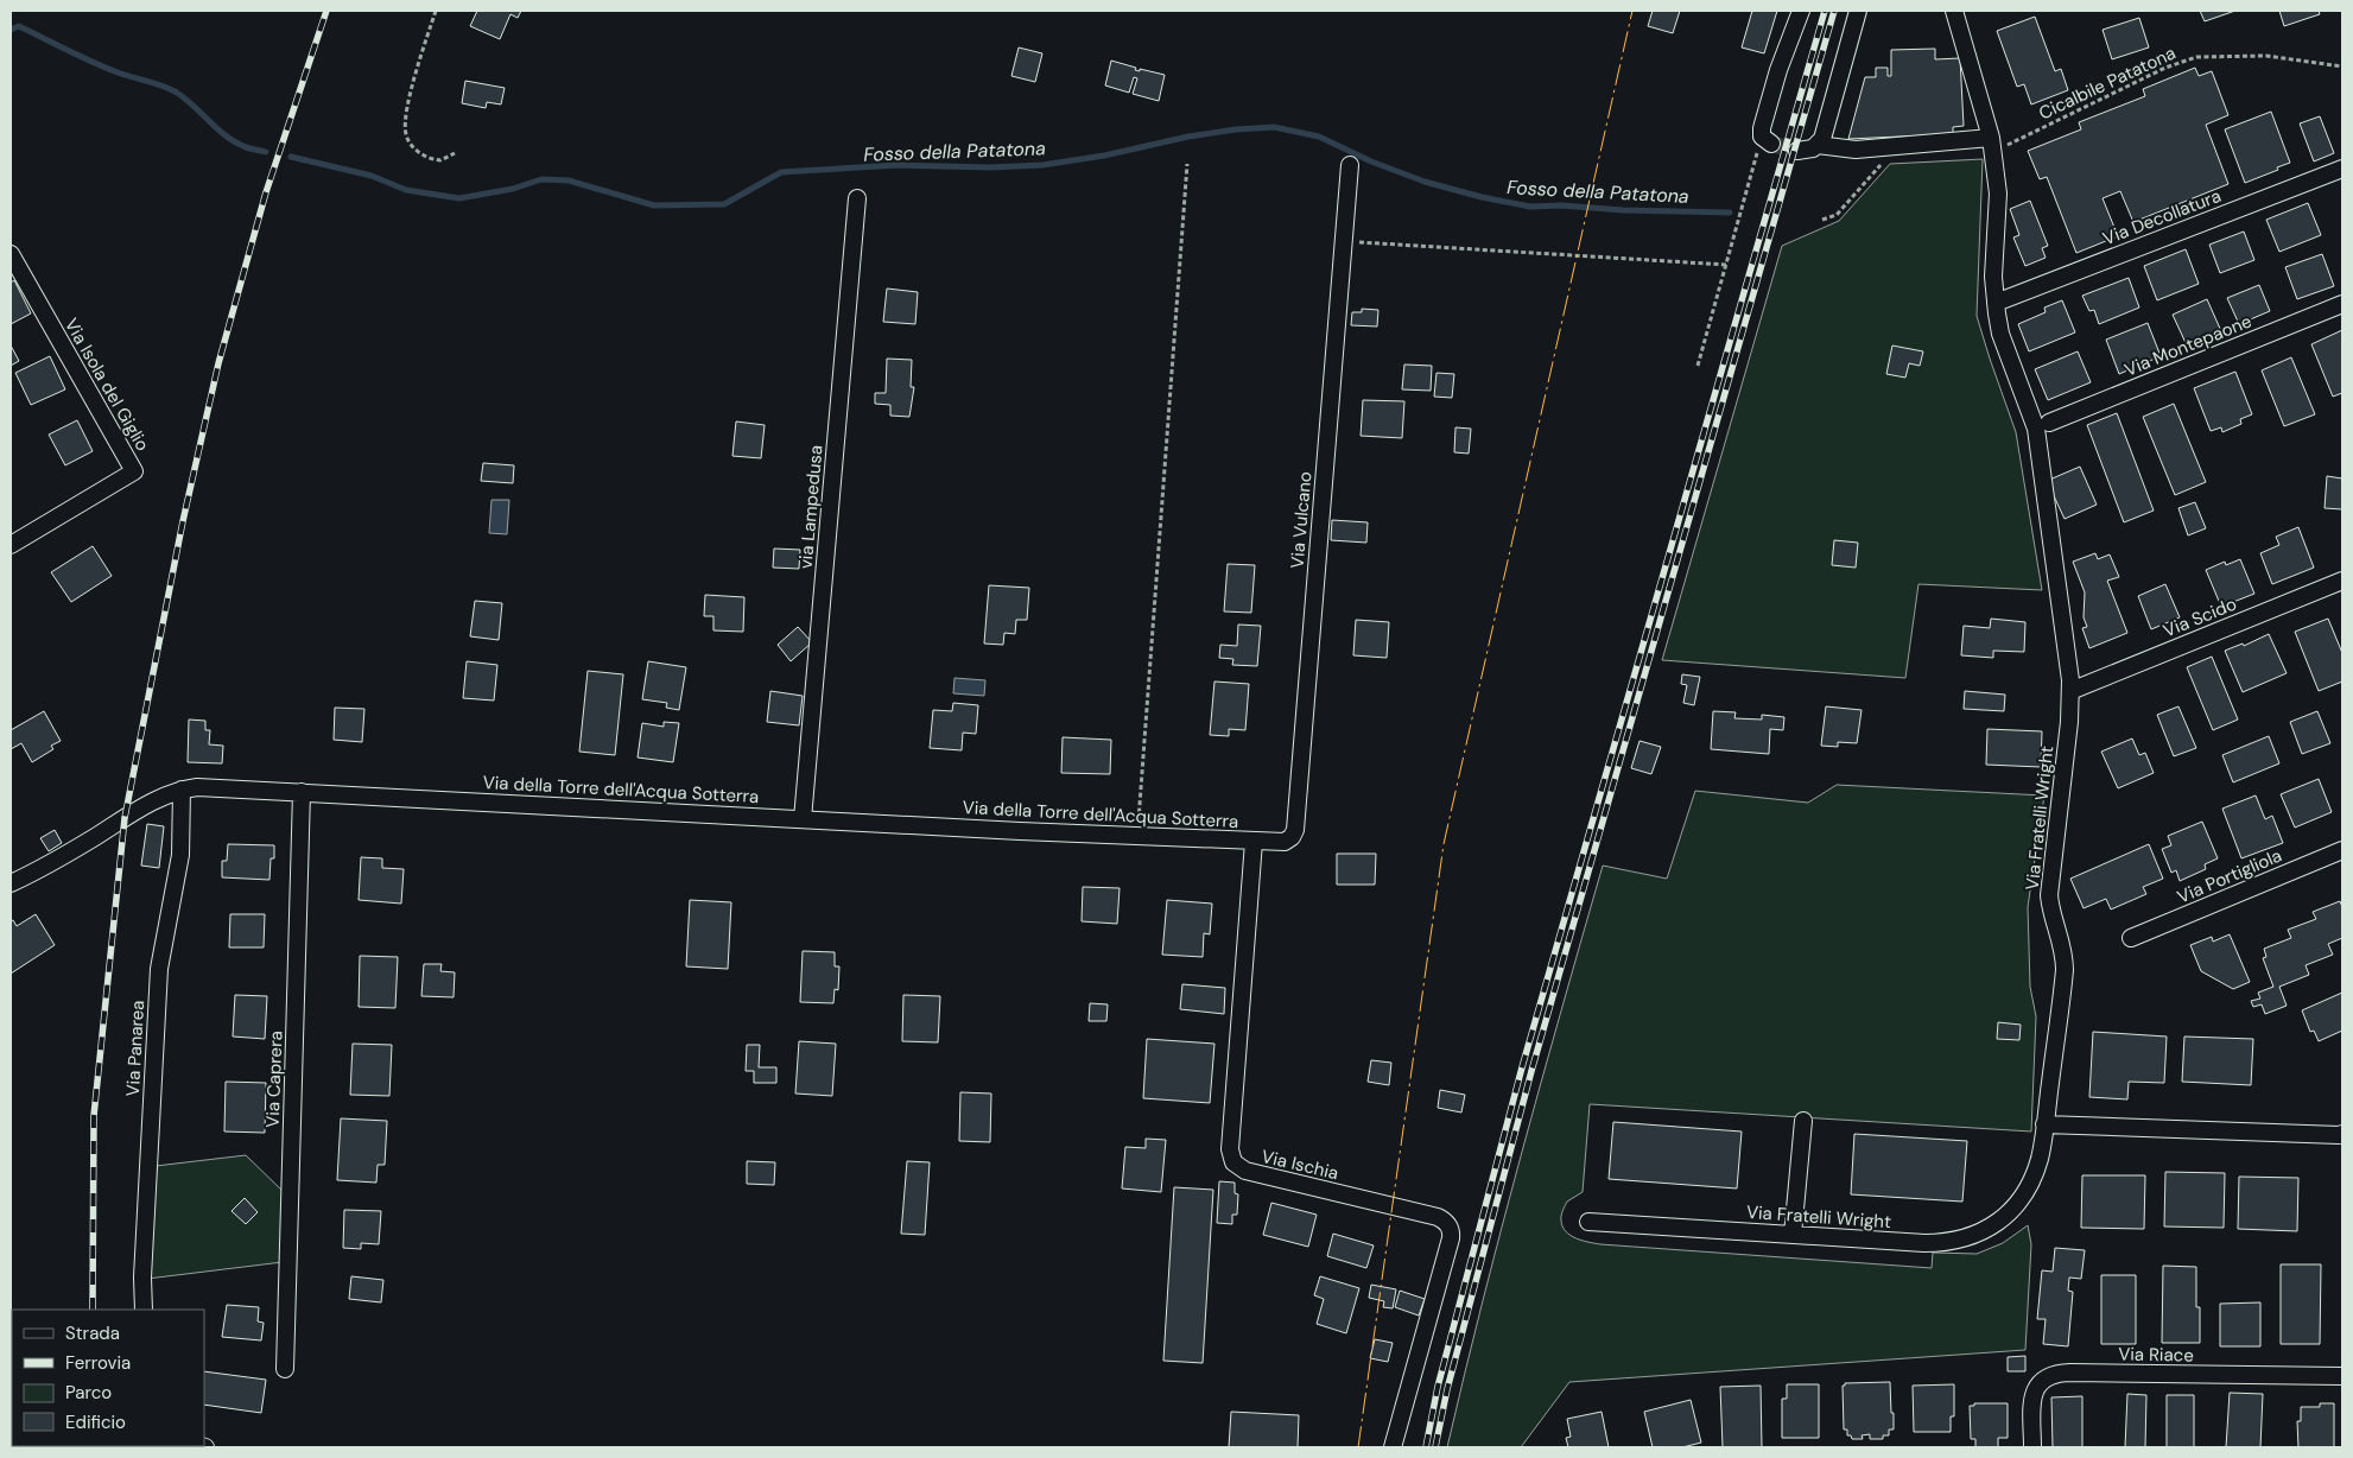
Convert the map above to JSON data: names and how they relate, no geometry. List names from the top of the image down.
{
  "streets": {
    "street": [
      "Via Decollatura",
      "Via Montepaone",
      "Via Isola del Giglio",
      "via Lampedusa",
      "Via Vulcano",
      "Via Scido",
      "Via della Torre dell'Acqua Sotterra",
      "Via Fratelli Wright",
      "Via Portigliola",
      "Via Panarea",
      "Via Caprera",
      "Via Ischia",
      "Via Riace"
    ],
    "path": ["Cicalbile Patatona"]
  },
  "crossings": [
    ["Cicalbile Patatona", "Via Fratelli Wright"],
    ["Via Decollatura", "Via Fratelli Wright"],
    ["via Lampedusa", "Via della Torre dell'Acqua Sotterra"],
    ["Via Vulcano", "Via della Torre dell'Acqua Sotterra"],
    ["Via Vulcano", "Via Ischia"],
    ["Via Scido", "Via Fratelli Wright"],
    ["Via della Torre dell'Acqua Sotterra", "Via Panarea"],
    ["Via della Torre dell'Acqua Sotterra", "Via Caprera"],
    ["Via della Torre dell'Acqua Sotterra", "Via Ischia"]
  ],
  "water": ["Fosso della Patatona"],
  "legend": [
    "Strada",
    "Ferrovia",
    "Parco",
    "Edificio"
  ]
}
